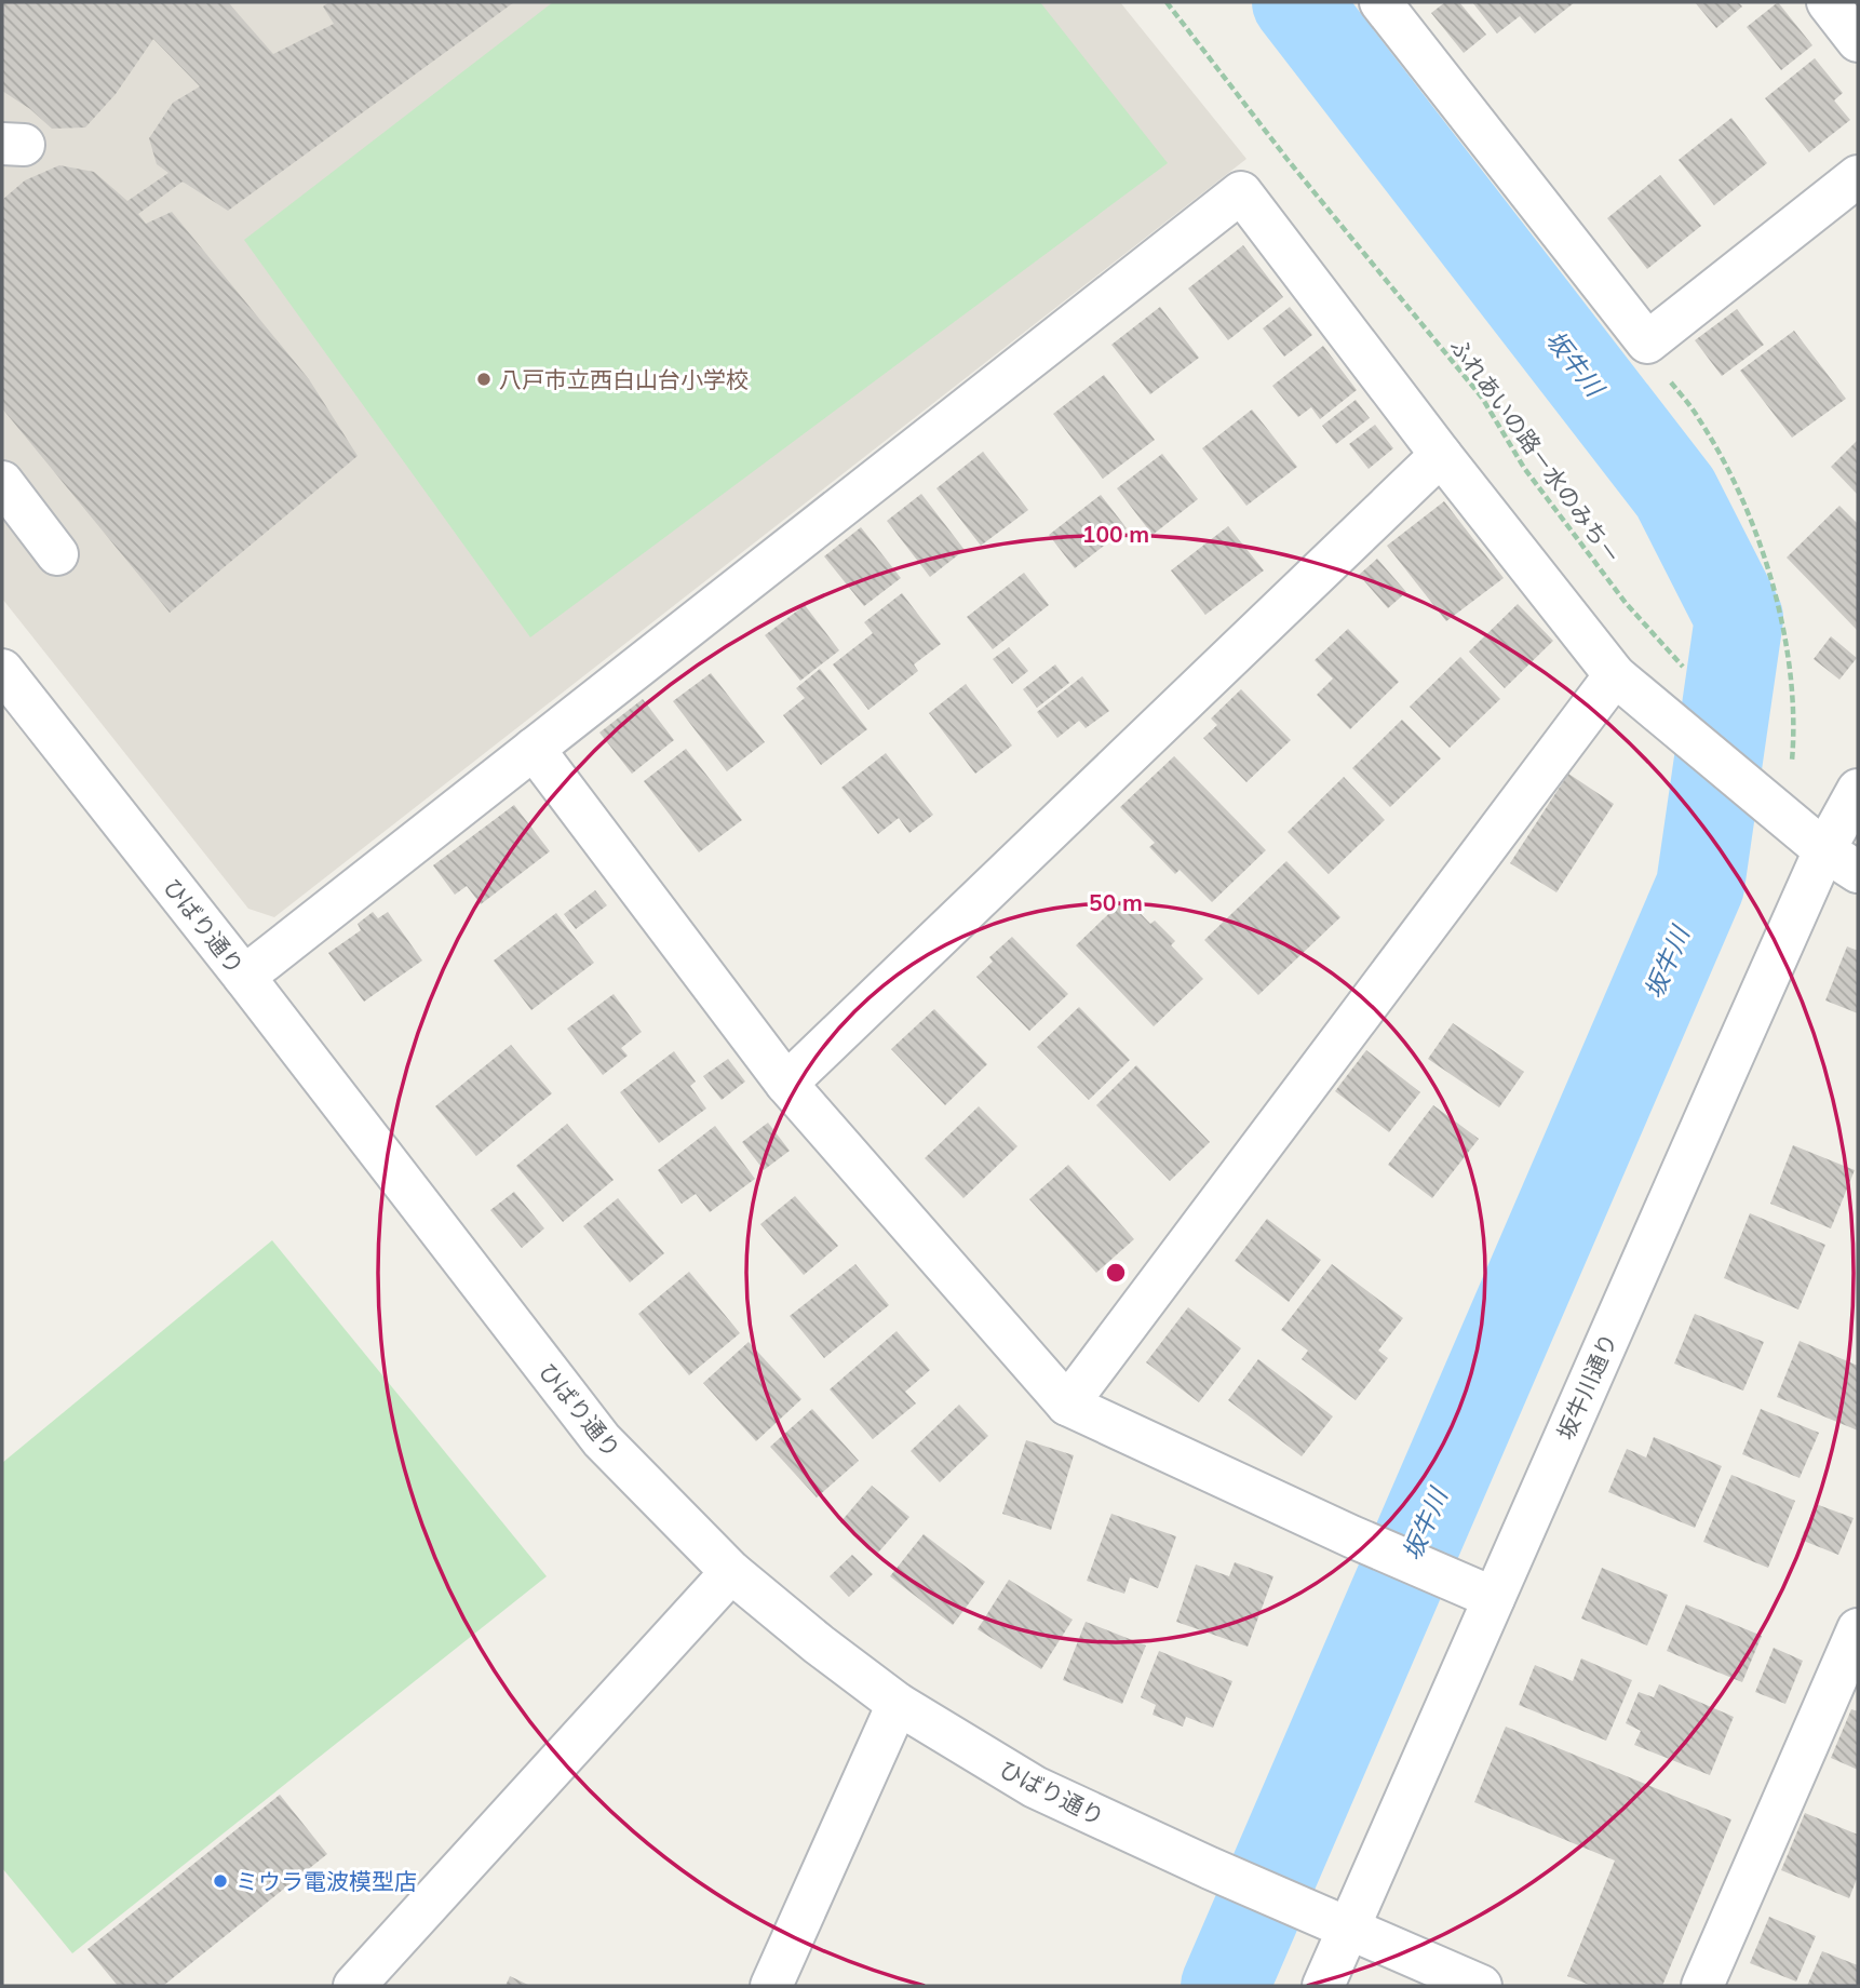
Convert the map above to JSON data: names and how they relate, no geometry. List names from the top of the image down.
{
  "streets": {
    "street": ["ひばり通り", "坂牛川通り"],
    "path": ["ふれあいの路－水のみち－"]
  },
  "crossings": [
    ["ひばり通り", "坂牛川通り"]
  ],
  "water": ["坂牛川"],
  "places": ["八戸市立西白山台小学校", "ミウラ電波模型店"],
  "rings": ["100 m", "50 m"]
}
